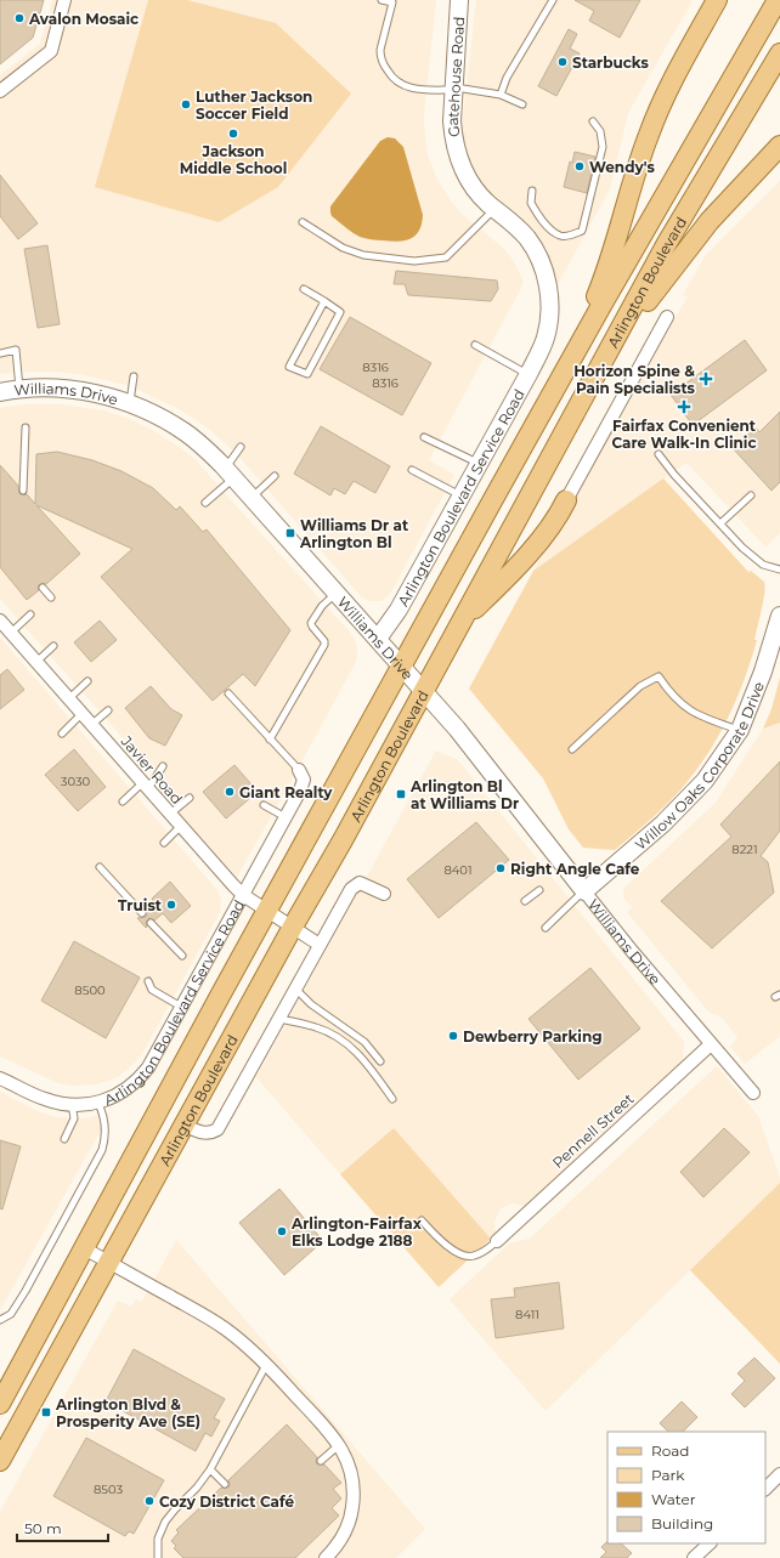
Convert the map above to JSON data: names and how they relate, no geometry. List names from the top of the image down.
{
  "streets": {
    "main road": ["Arlington Boulevard"],
    "street": [
      "Gatehouse Road",
      "Williams Drive",
      "Arlington Boulevard Service Road",
      "Willow Oaks Corporate Drive",
      "Javier Road",
      "Pennell Street"
    ]
  },
  "crossings": [
    ["Gatehouse Road", "Arlington Boulevard Service Road"],
    ["Arlington Boulevard", "Williams Drive"],
    ["Arlington Boulevard", "Javier Road"],
    ["Williams Drive", "Arlington Boulevard Service Road"],
    ["Williams Drive", "Willow Oaks Corporate Drive"],
    ["Williams Drive", "Pennell Street"],
    ["Arlington Boulevard Service Road", "Javier Road"]
  ],
  "places": {
    "other": [
      "Avalon Mosaic",
      "Starbucks",
      "Luther Jackson Soccer Field",
      "Jackson Middle School",
      "Wendy's",
      "Giant Realty",
      "Right Angle Cafe",
      "Truist",
      "Dewberry Parking",
      "Arlington-Fairfax Elks Lodge 2188",
      "Cozy District Café"
    ],
    "health": ["Horizon Spine & Pain Specialists", "Fairfax Convenient Care Walk-In Clinic"],
    "transit": ["Williams Dr at Arlington Bl", "Arlington Bl at Williams Dr", "Arlington Blvd & Prosperity Ave (SE)"]
  },
  "house_numbers": [
    "8316",
    "8316",
    "3030",
    "8221",
    "8401",
    "8500",
    "8411",
    "8503"
  ],
  "legend": [
    "Road",
    "Park",
    "Water",
    "Building"
  ],
  "scale_bar": "50 m"
}
